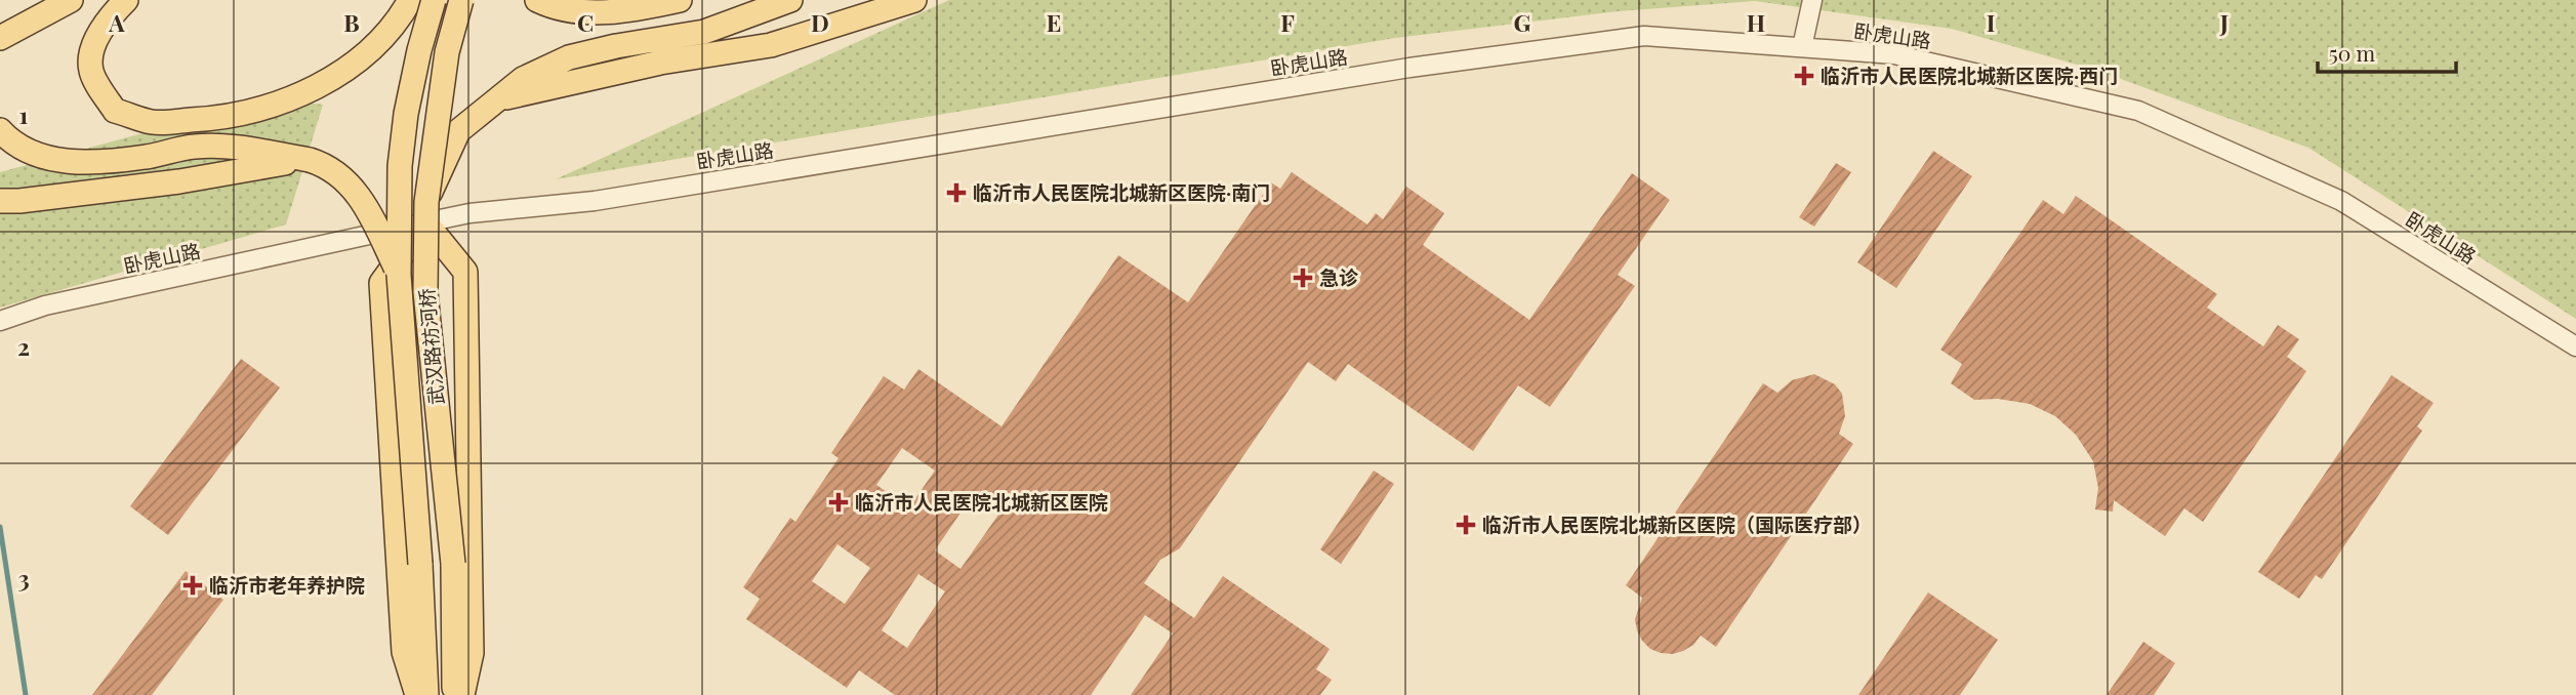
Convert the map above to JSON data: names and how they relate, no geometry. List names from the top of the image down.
{
  "streets": {
    "main road": ["武汉路祊河桥"],
    "street": ["卧虎山路"]
  },
  "crossings": [
    ["卧虎山路", "武汉路祊河桥"]
  ],
  "places": {
    "health": [
      "临沂市人民医院北城新区医院·西门",
      "临沂市人民医院北城新区医院·南门",
      "急诊",
      "临沂市人民医院北城新区医院",
      "临沂市人民医院北城新区医院（国际医疗部）",
      "临沂市老年养护院"
    ]
  },
  "scale_bar": "50 m",
  "grid": {
    "columns": [
      "A",
      "B",
      "C",
      "D",
      "E",
      "F",
      "G",
      "H",
      "I",
      "J"
    ],
    "rows": ["1", "2", "3"]
  }
}
